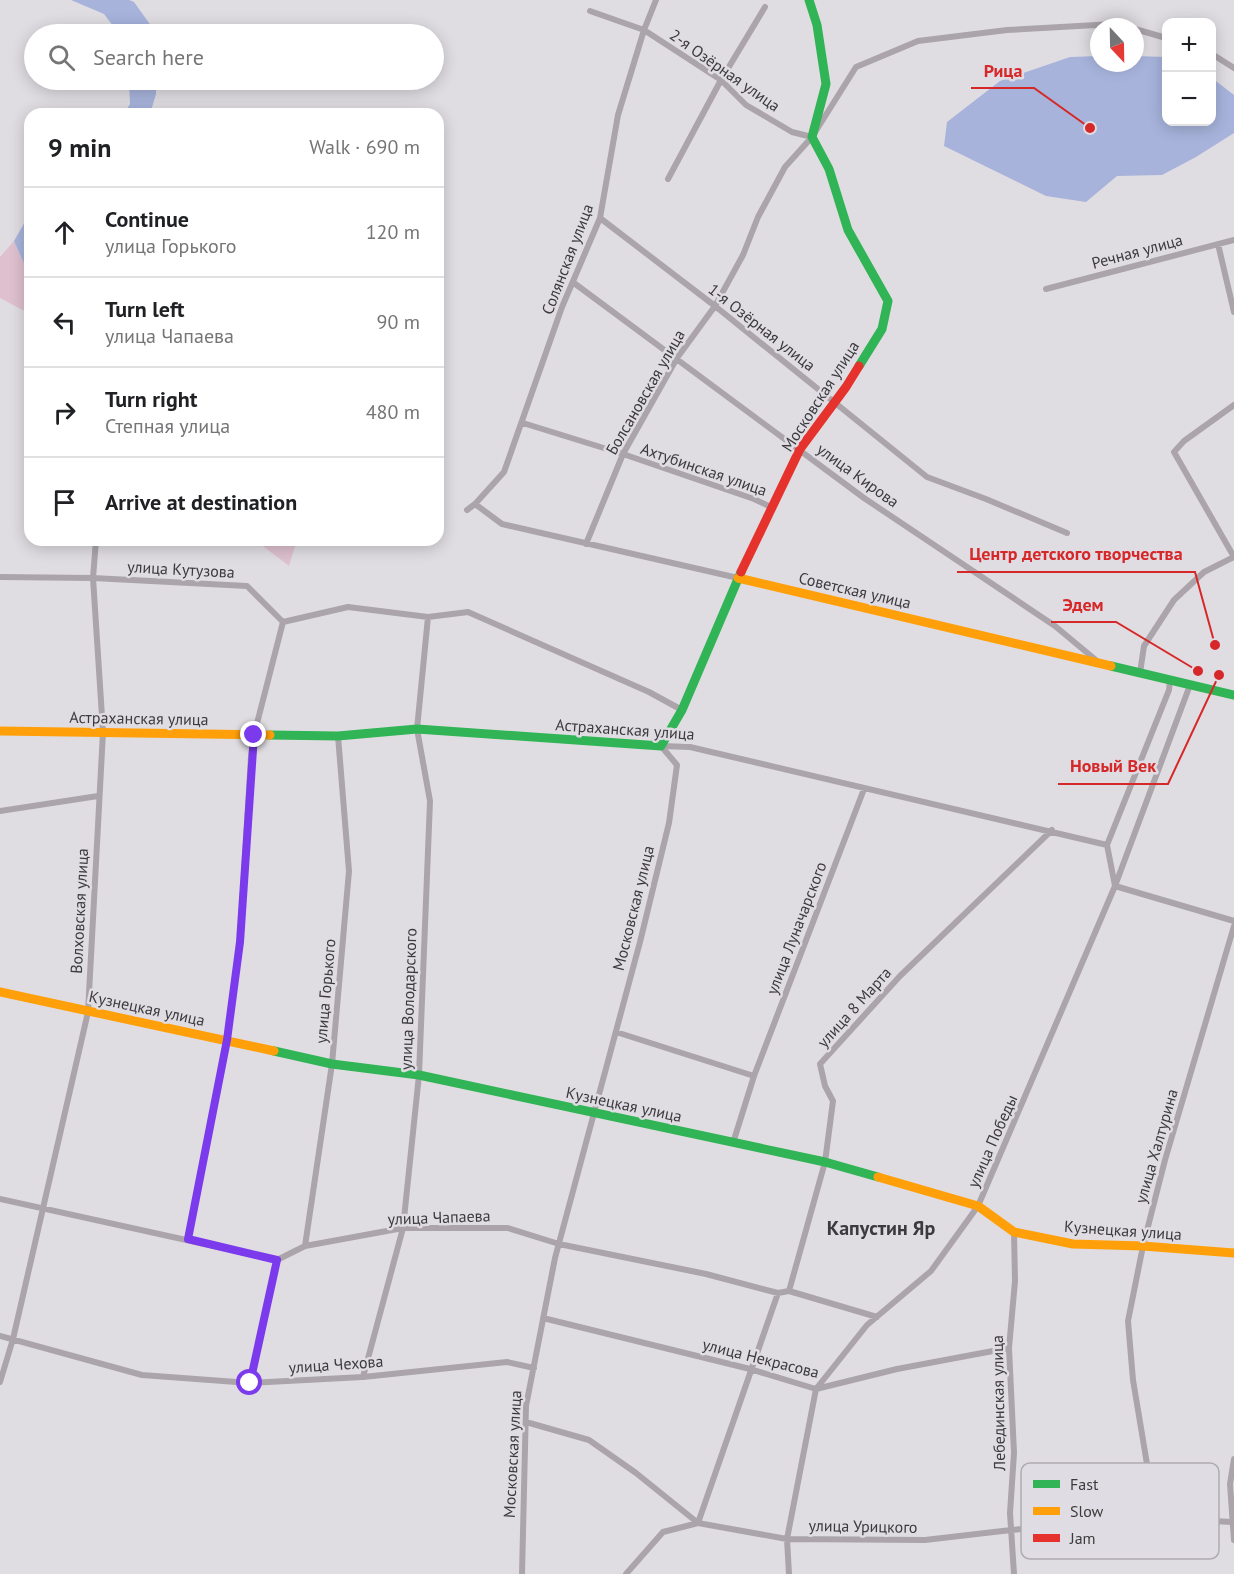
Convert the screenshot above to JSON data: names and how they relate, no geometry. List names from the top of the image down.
{
  "streets": {
    "street": [
      "2-я Озёрная улица",
      "Речная улица",
      "Солянская улица",
      "1-я Озёрная улица",
      "Болсановская улица",
      "Московская улица",
      "Ахтубинская улица",
      "улица Кирова",
      "улица Кутузова",
      "Советская улица",
      "Астраханская улица",
      "Волховская улица",
      "улица Луначарского",
      "улица Горького",
      "улица Володарского",
      "улица 8 Марта",
      "Кузнецкая улица",
      "улица Победы",
      "улица Халтурина",
      "улица Чапаева",
      "улица Некрасова",
      "улица Чехова",
      "Лебединская улица",
      "улица Урицкого"
    ]
  },
  "crossings": [
    ["2-я Озёрная улица", "Солянская улица"],
    ["2-я Озёрная улица", "Болсановская улица"],
    ["2-я Озёрная улица", "Московская улица"],
    ["Солянская улица", "1-я Озёрная улица"],
    ["Солянская улица", "Ахтубинская улица"],
    ["Солянская улица", "улица Кирова"],
    ["Солянская улица", "Советская улица"],
    ["1-я Озёрная улица", "Болсановская улица"],
    ["1-я Озёрная улица", "Московская улица"],
    ["Болсановская улица", "Московская улица"],
    ["Болсановская улица", "Ахтубинская улица"],
    ["Болсановская улица", "улица Кирова"],
    ["Болсановская улица", "Советская улица"],
    ["Московская улица", "Ахтубинская улица"],
    ["Московская улица", "улица Кирова"],
    ["Московская улица", "Советская улица"],
    ["Московская улица", "Астраханская улица"],
    ["Московская улица", "Кузнецкая улица"],
    ["Московская улица", "улица Чапаева"],
    ["Московская улица", "улица Некрасова"],
    ["Московская улица", "улица Чехова"],
    ["Московская улица", "улица Урицкого"],
    ["улица Кирова", "Советская улица"],
    ["улица Кутузова", "Волховская улица"],
    ["Советская улица", "улица Победы"],
    ["Астраханская улица", "Волховская улица"],
    ["Астраханская улица", "улица Луначарского"],
    ["Астраханская улица", "улица Горького"],
    ["Астраханская улица", "улица Володарского"],
    ["Астраханская улица", "улица 8 Марта"],
    ["Волховская улица", "Кузнецкая улица"],
    ["Волховская улица", "улица Чехова"],
    ["улица Луначарского", "Кузнецкая улица"],
    ["улица Горького", "Кузнецкая улица"],
    ["улица Горького", "улица Чапаева"],
    ["улица Володарского", "Кузнецкая улица"],
    ["улица Володарского", "улица Чапаева"],
    ["улица Володарского", "улица Чехова"],
    ["улица 8 Марта", "Кузнецкая улица"],
    ["Кузнецкая улица", "улица Победы"],
    ["Кузнецкая улица", "улица Халтурина"],
    ["Кузнецкая улица", "Лебединская улица"],
    ["улица Победы", "улица Некрасова"],
    ["улица Победы", "улица Урицкого"],
    ["улица Некрасова", "Лебединская улица"],
    ["Лебединская улица", "улица Урицкого"]
  ],
  "districts": ["Капустин Яр"],
  "places": [
    "Рица",
    "Центр детского творчества",
    "Эдем",
    "Новый Век"
  ],
  "legend": ["Fast", "Slow", "Jam"],
  "north": "bottom",
  "page": {
    "map_buttons": ["+", "−"],
    "search": "Search here",
    "heading": ["9 min", "Walk · 690 m"],
    "list": [
      ["Continue", "улица Горького", "120 m"],
      ["Turn left", "улица Чапаева", "90 m"],
      ["Turn right", "Степная улица", "480 m"],
      "Arrive at destination"
    ]
  }
}
